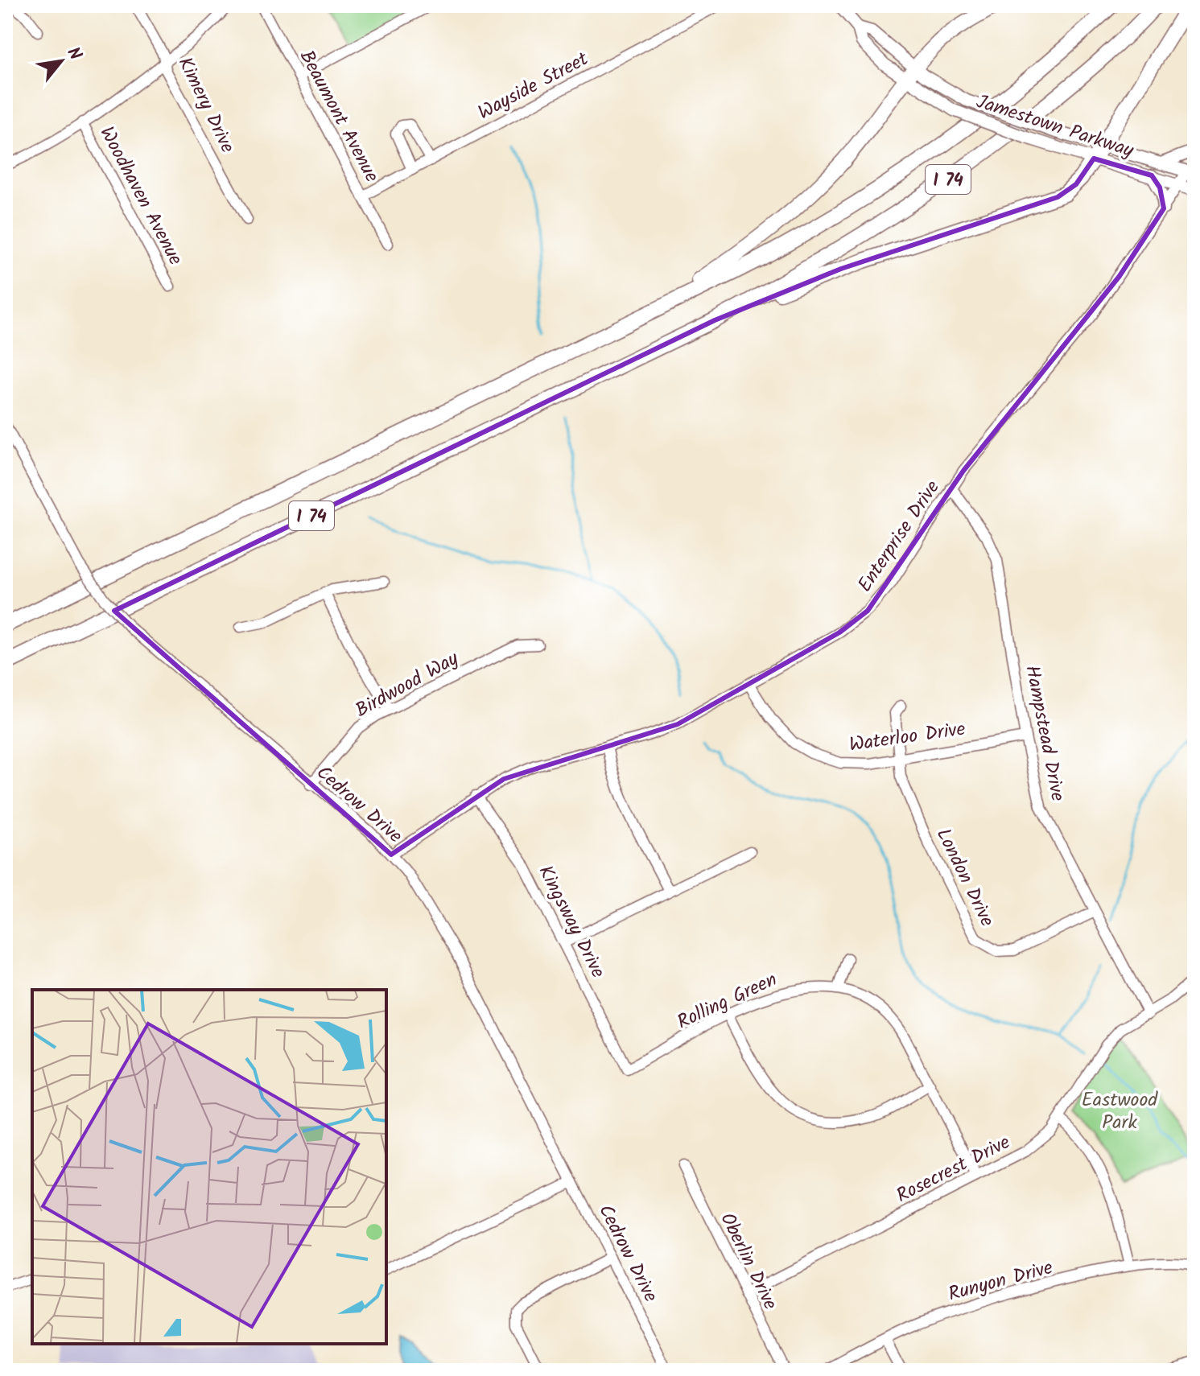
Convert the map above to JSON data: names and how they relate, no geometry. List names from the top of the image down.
{
  "streets": {
    "highway": ["I 74"],
    "main road": ["Jamestown Parkway"],
    "street": [
      "Wayside Street",
      "Kimery Drive",
      "Beaumont Avenue",
      "Woodhaven Avenue",
      "Enterprise Drive",
      "Birdwood Way",
      "Hampstead Drive",
      "Waterloo Drive",
      "Cedrow Drive",
      "London Drive",
      "Kingsway Drive",
      "Rolling Green",
      "Rosecrest Drive",
      "Oberlin Drive",
      "Runyon Drive"
    ]
  },
  "crossings": [
    ["Wayside Street", "Beaumont Avenue"],
    ["Jamestown Parkway", "Enterprise Drive"],
    ["Enterprise Drive", "Hampstead Drive"],
    ["Enterprise Drive", "Waterloo Drive"],
    ["Enterprise Drive", "Cedrow Drive"],
    ["Enterprise Drive", "Kingsway Drive"],
    ["Birdwood Way", "Cedrow Drive"],
    ["Hampstead Drive", "Waterloo Drive"],
    ["Hampstead Drive", "London Drive"],
    ["Hampstead Drive", "Rosecrest Drive"],
    ["Waterloo Drive", "London Drive"],
    ["Kingsway Drive", "Rolling Green"],
    ["Rolling Green", "Rosecrest Drive"],
    ["Rosecrest Drive", "Oberlin Drive"]
  ],
  "parks": ["Eastwood Park"],
  "north": "top right"
}
